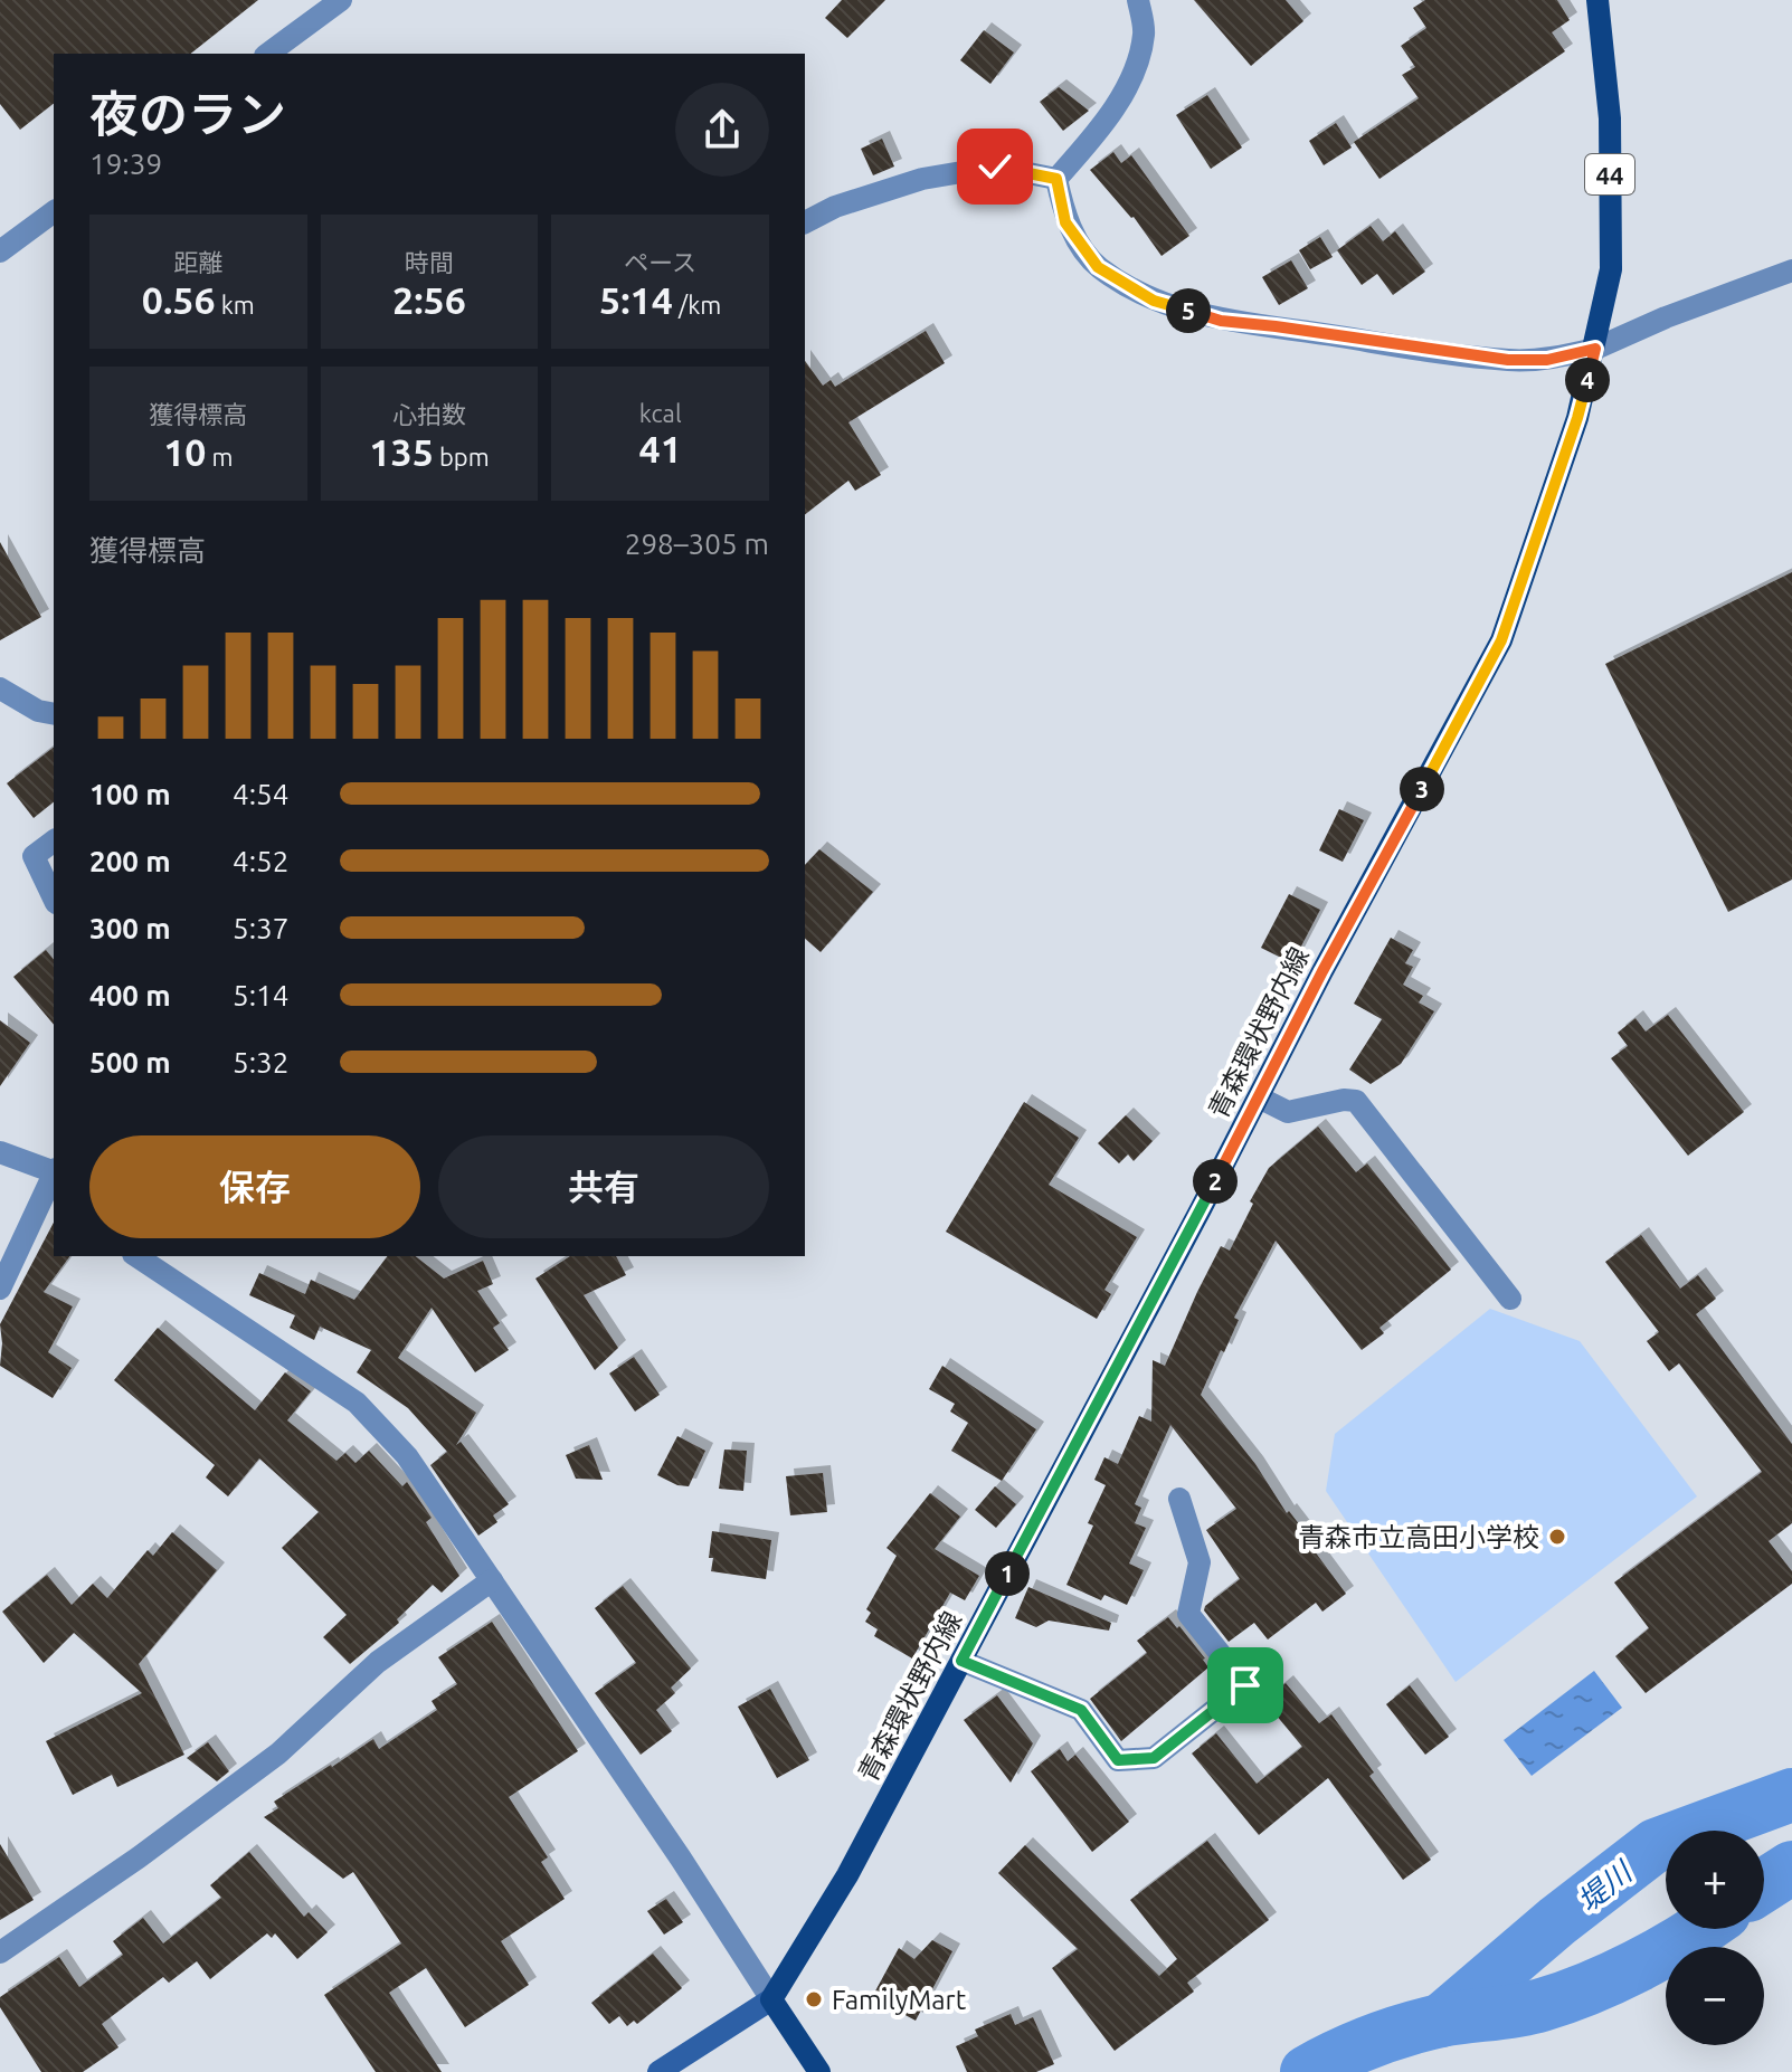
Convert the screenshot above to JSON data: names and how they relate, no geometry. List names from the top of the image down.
{
  "streets": {
    "main road": ["44", "青森環状野内線"]
  },
  "water": ["堤川"],
  "places": ["青森市立高田小学校", "FamilyMart"],
  "page": {
    "heading": ["夜のラン", "19:39"],
    "stats": [
      ["距離", "0.56 km"],
      ["時間", "2:56"],
      ["ペース", "5:14 /km"],
      ["獲得標高", "10 m"],
      ["心拍数", "135 bpm"],
      ["kcal", "41"]
    ],
    "pins": [
      "5",
      "4",
      "3",
      "2",
      "1"
    ],
    "chart": ["獲得標高", "298–305 m"],
    "list": [
      {
        "name": "100 m",
        "note": "4:54"
      },
      {
        "name": "200 m",
        "note": "4:52"
      },
      {
        "name": "300 m",
        "note": "5:37"
      },
      {
        "name": "400 m",
        "note": "5:14"
      },
      {
        "name": "500 m",
        "note": "5:32"
      }
    ],
    "buttons": ["保存", "共有"],
    "map_buttons": ["+", "−"]
  }
}
